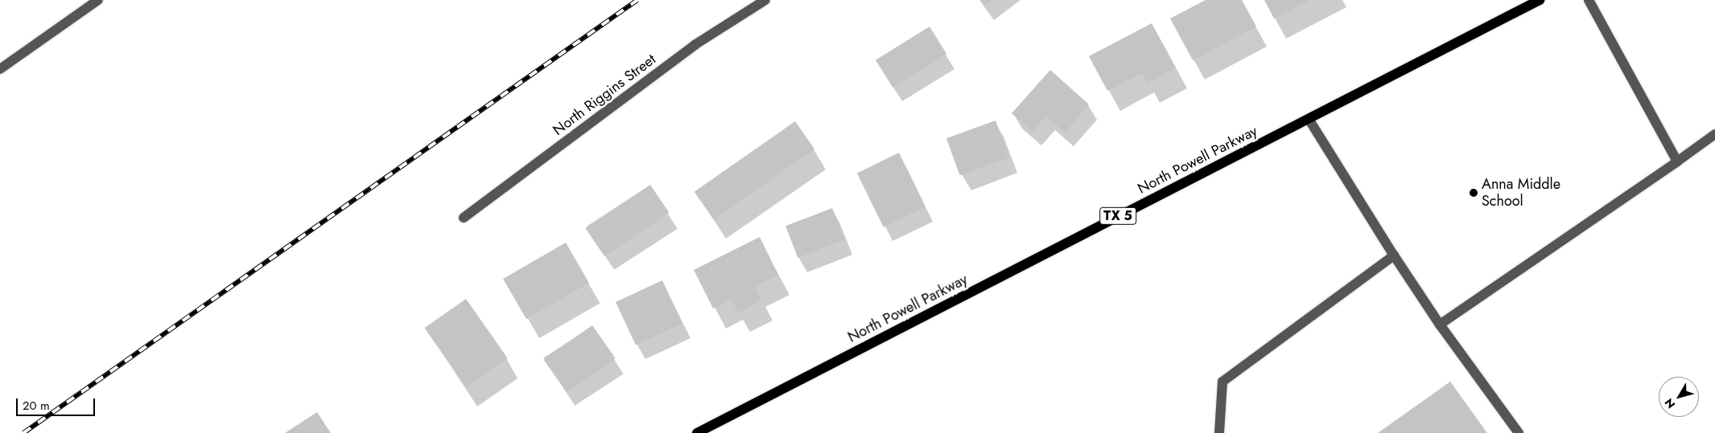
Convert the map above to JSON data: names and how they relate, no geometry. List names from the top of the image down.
{
  "streets": {
    "main road": ["North Powell Parkway", "TX 5"],
    "street": ["North Riggins Street"]
  },
  "places": ["Anna Middle School"],
  "scale_bar": "20 m",
  "north": "bottom left"
}
